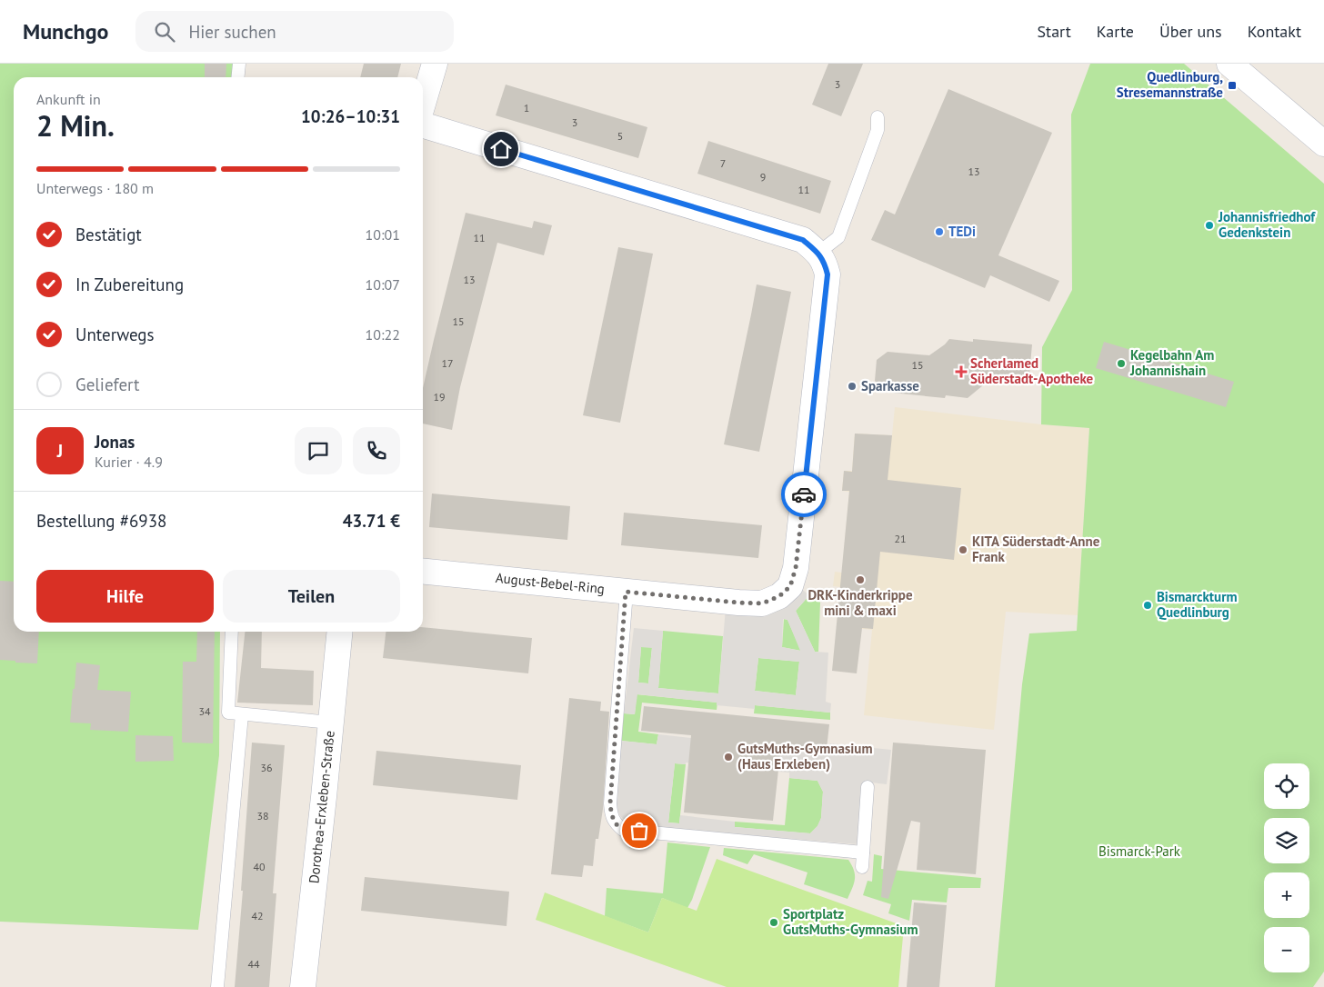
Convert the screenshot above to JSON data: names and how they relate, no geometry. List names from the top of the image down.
{
  "streets": {
    "street": ["August-Bebel-Ring", "Dorothea-Erxleben-Straße"]
  },
  "parks": ["Bismarck-Park"],
  "places": {
    "transit": ["Quedlinburg, Stresemannstraße"],
    "other": [
      "Johannisfriedhof Gedenkstein",
      "TEDi",
      "Kegelbahn Am Johannishain",
      "Sparkasse",
      "KITA Süderstadt-Anne Frank",
      "DRK-Kinderkrippe mini & maxi",
      "Bismarckturm Quedlinburg",
      "GutsMuths-Gymnasium (Haus Erxleben)",
      "Sportplatz GutsMuths-Gymnasium"
    ],
    "health": ["Scherlamed Süderstadt-Apotheke"]
  },
  "house_numbers": [
    "3",
    "1",
    "3",
    "5",
    "7",
    "13",
    "9",
    "11",
    "11",
    "13",
    "15",
    "17",
    "15",
    "19",
    "21",
    "34",
    "36",
    "38",
    "40",
    "42",
    "44"
  ],
  "page": {
    "header": "Munchgo",
    "search": "Hier suchen",
    "nav": [
      "Start",
      "Karte",
      "Über uns",
      "Kontakt"
    ],
    "heading": ["2 Min.", "Ankunft in", "10:26–10:31"],
    "panel": [
      "Jonas",
      "Kurier · 4.9",
      "Bestellung #6938",
      "43.71 €"
    ],
    "bar": "Unterwegs · 180 m",
    "list": [
      ["Bestätigt", "10:01"],
      ["In Zubereitung", "10:07"],
      ["Unterwegs", "10:22"],
      "Geliefert"
    ],
    "round": "J",
    "buttons": ["Hilfe", "Teilen"],
    "map_buttons": ["+", "−"]
  }
}
